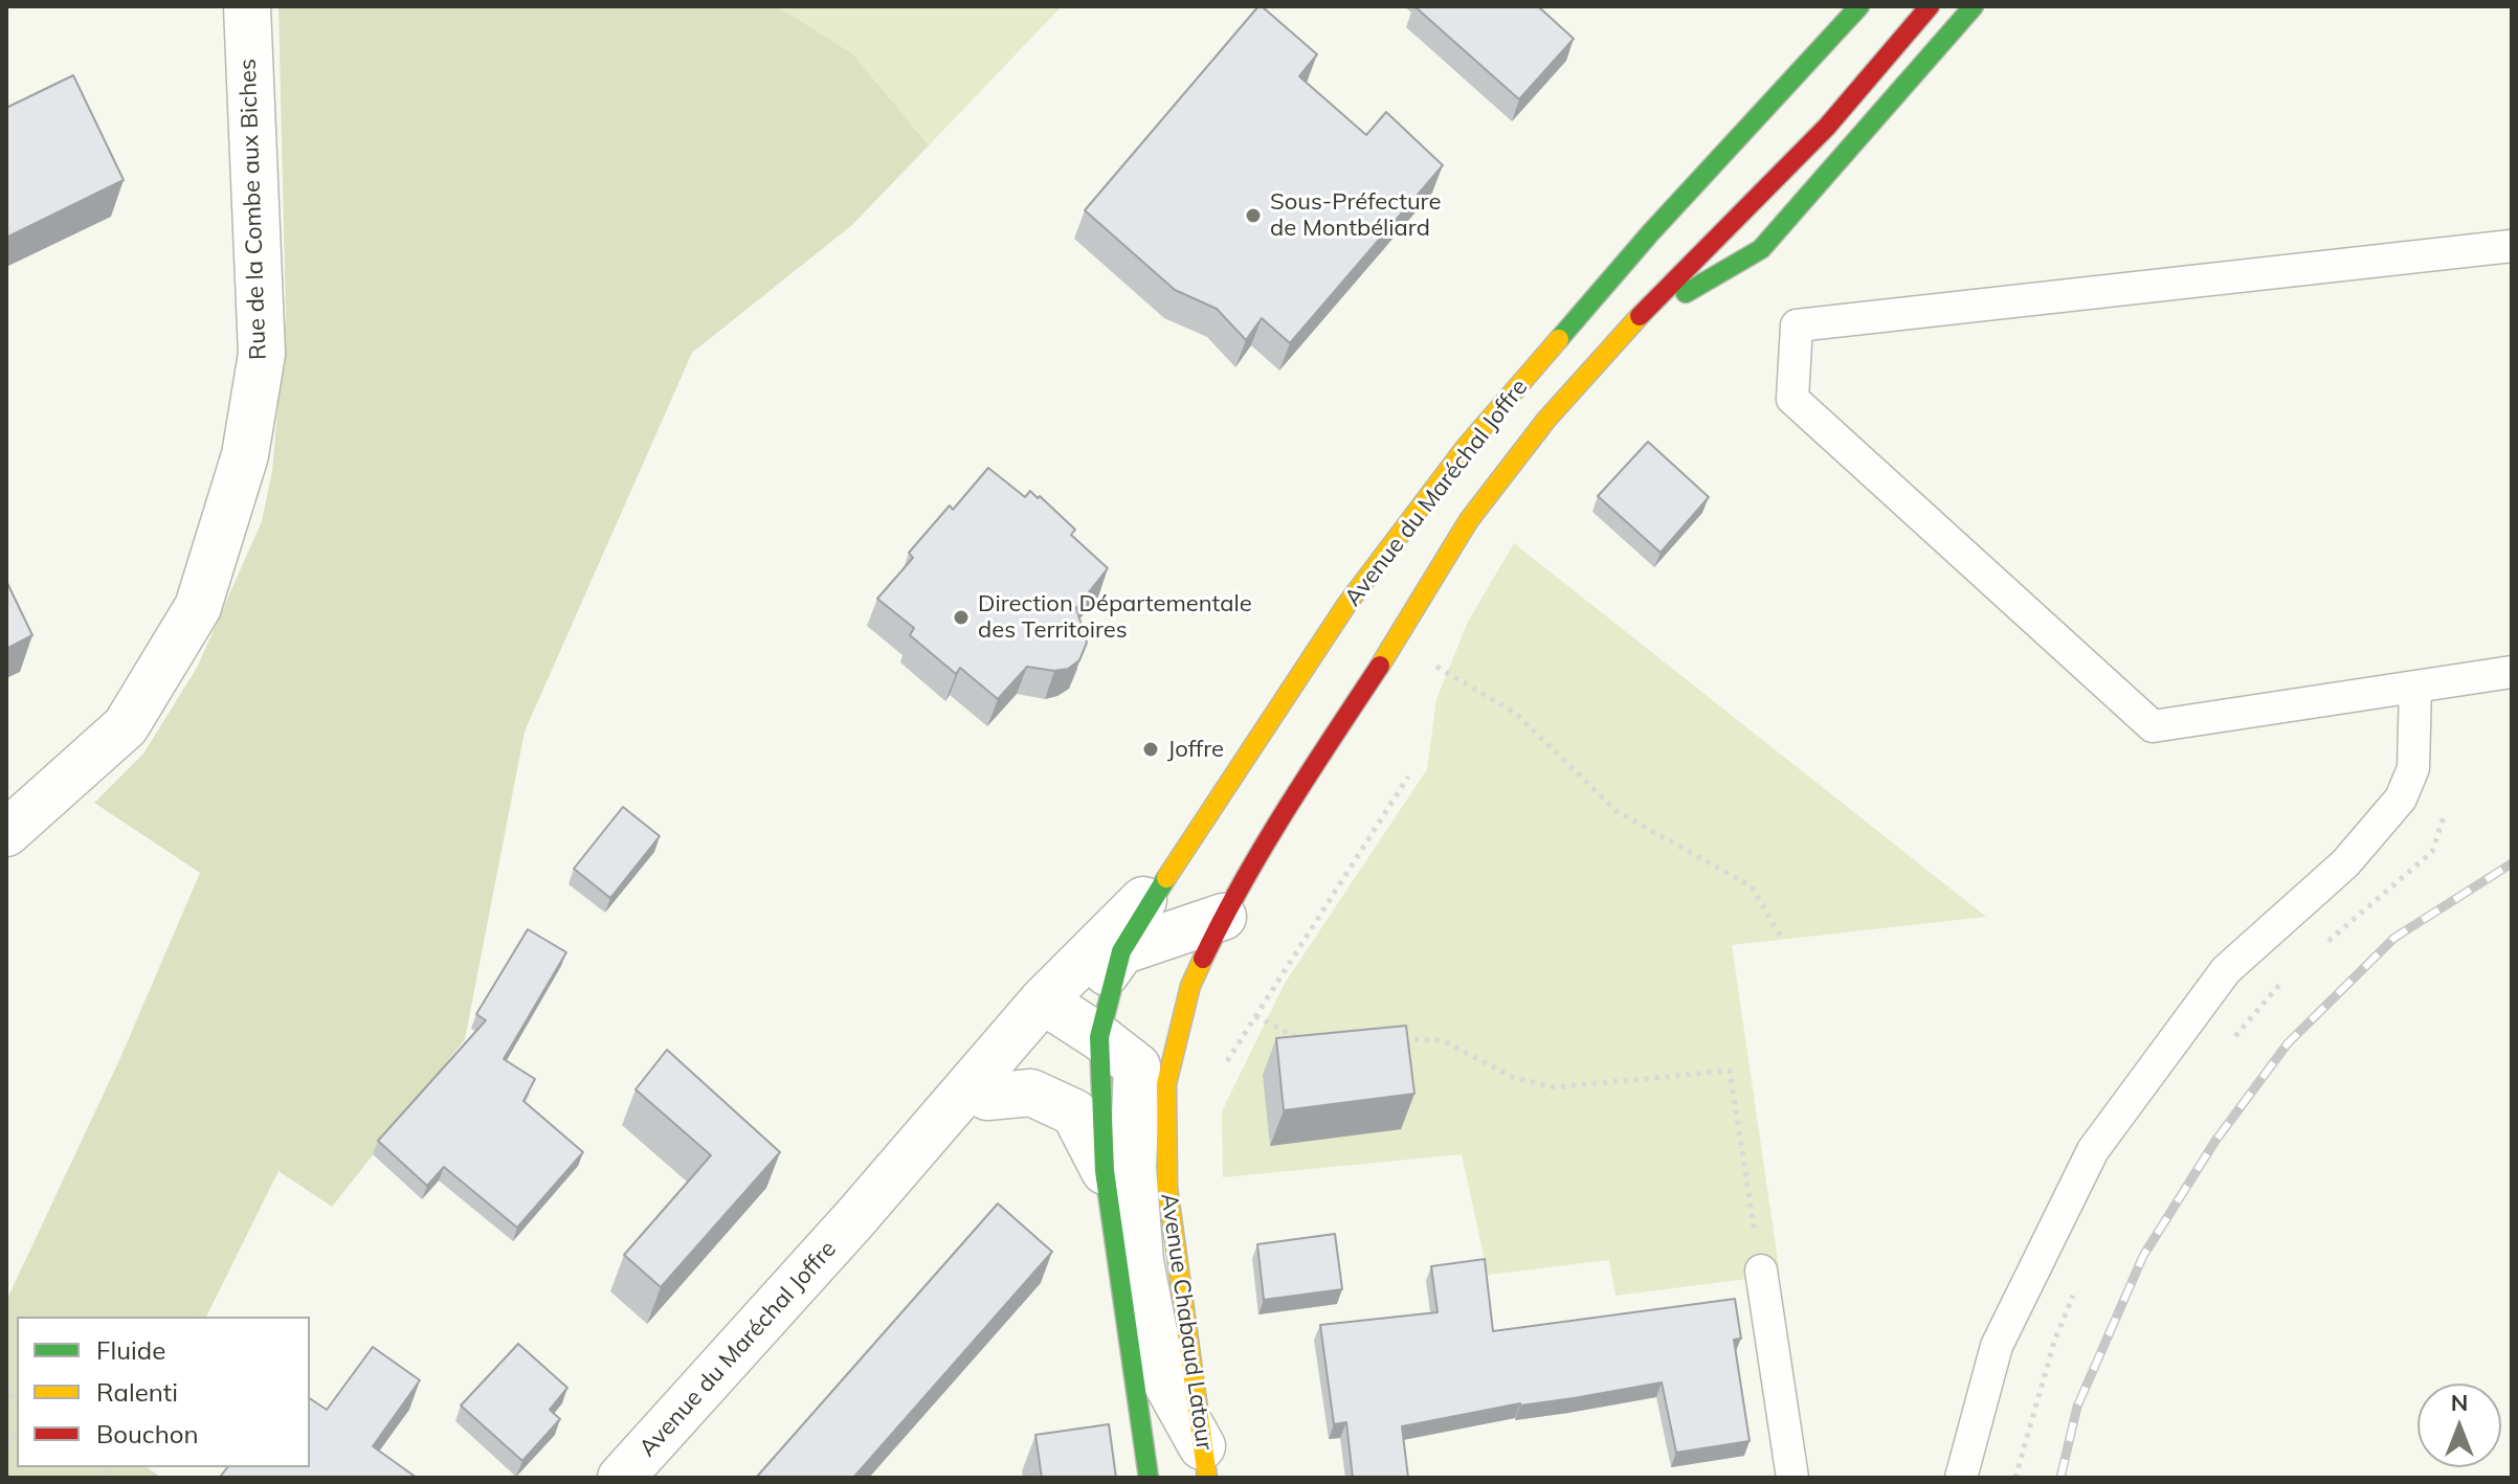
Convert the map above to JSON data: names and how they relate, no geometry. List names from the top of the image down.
{
  "streets": {
    "main road": ["Avenue du Maréchal Joffre", "Avenue Chabaud Latour"],
    "street": ["Rue de la Combe aux Biches"]
  },
  "crossings": [
    ["Avenue du Maréchal Joffre", "Avenue Chabaud Latour"]
  ],
  "places": ["Sous-Préfecture de Montbéliard", "Direction Départementale des Territoires", "Joffre"],
  "legend": ["Fluide", "Ralenti", "Bouchon"],
  "north": "top"
}
